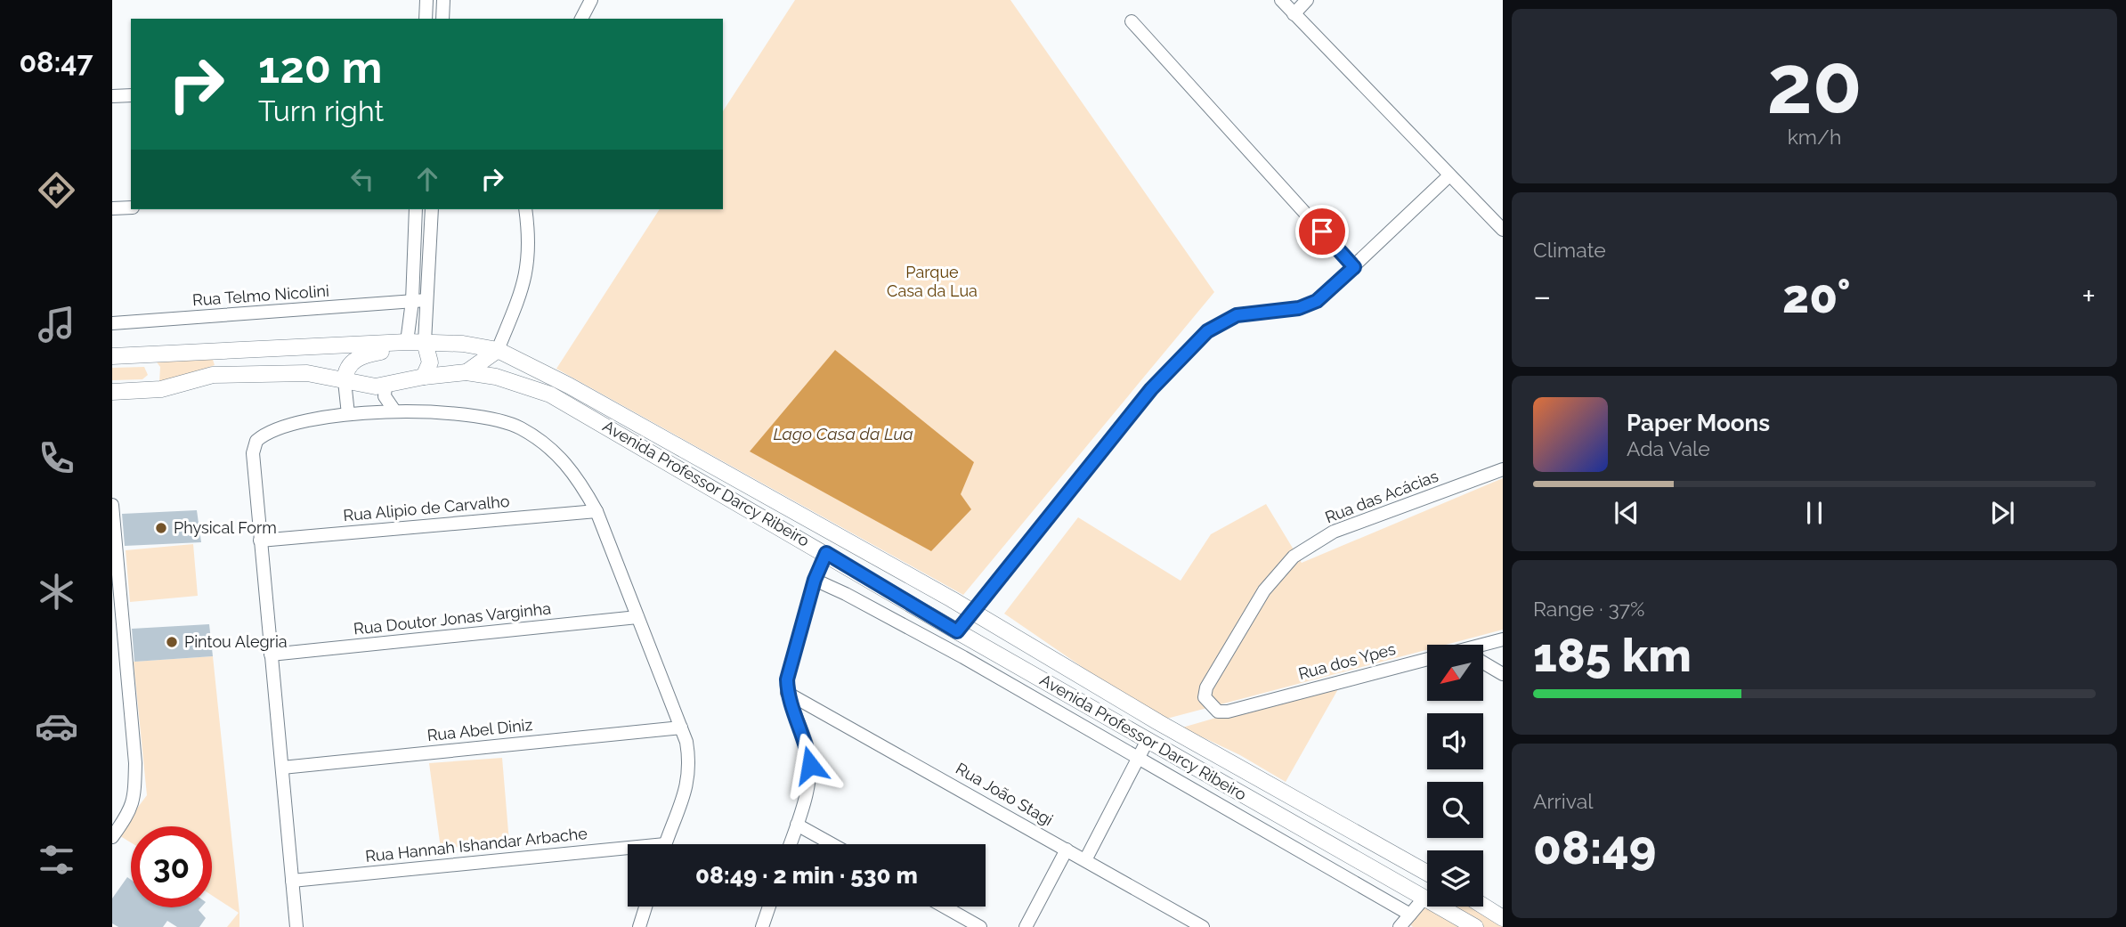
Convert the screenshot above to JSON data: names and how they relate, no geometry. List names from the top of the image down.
{
  "streets": {
    "main road": ["Avenida Professor Darcy Ribeiro"],
    "street": [
      "Rua Telmo Nicolini",
      "Rua das Acácias",
      "Rua Alipio de Carvalho",
      "Rua Doutor Jonas Varginha",
      "Rua dos Ypes",
      "Rua Abel Diniz",
      "Rua João Stagi",
      "Rua Hannah Ishandar Arbache"
    ]
  },
  "crossings": [
    ["Rua das Acácias", "Rua dos Ypes"]
  ],
  "water": ["Lago Casa da Lua"],
  "parks": ["Parque Casa da Lua"],
  "places": ["Physical Form", "Pintou Alegria"],
  "north": "bottom left",
  "page": {
    "tabs": "08:47",
    "tile": [
      ["20", "km/h"],
      "Climate",
      ["Range · 37%", "185 km"],
      ["Arrival", "08:49"]
    ],
    "turn": ["120 m", "Turn right"],
    "heat": ["−", "20°", "+"],
    "song": ["Paper Moons", "Ada Vale"],
    "limit": "30",
    "trip": "08:49 · 2 min · 530 m"
  }
}
